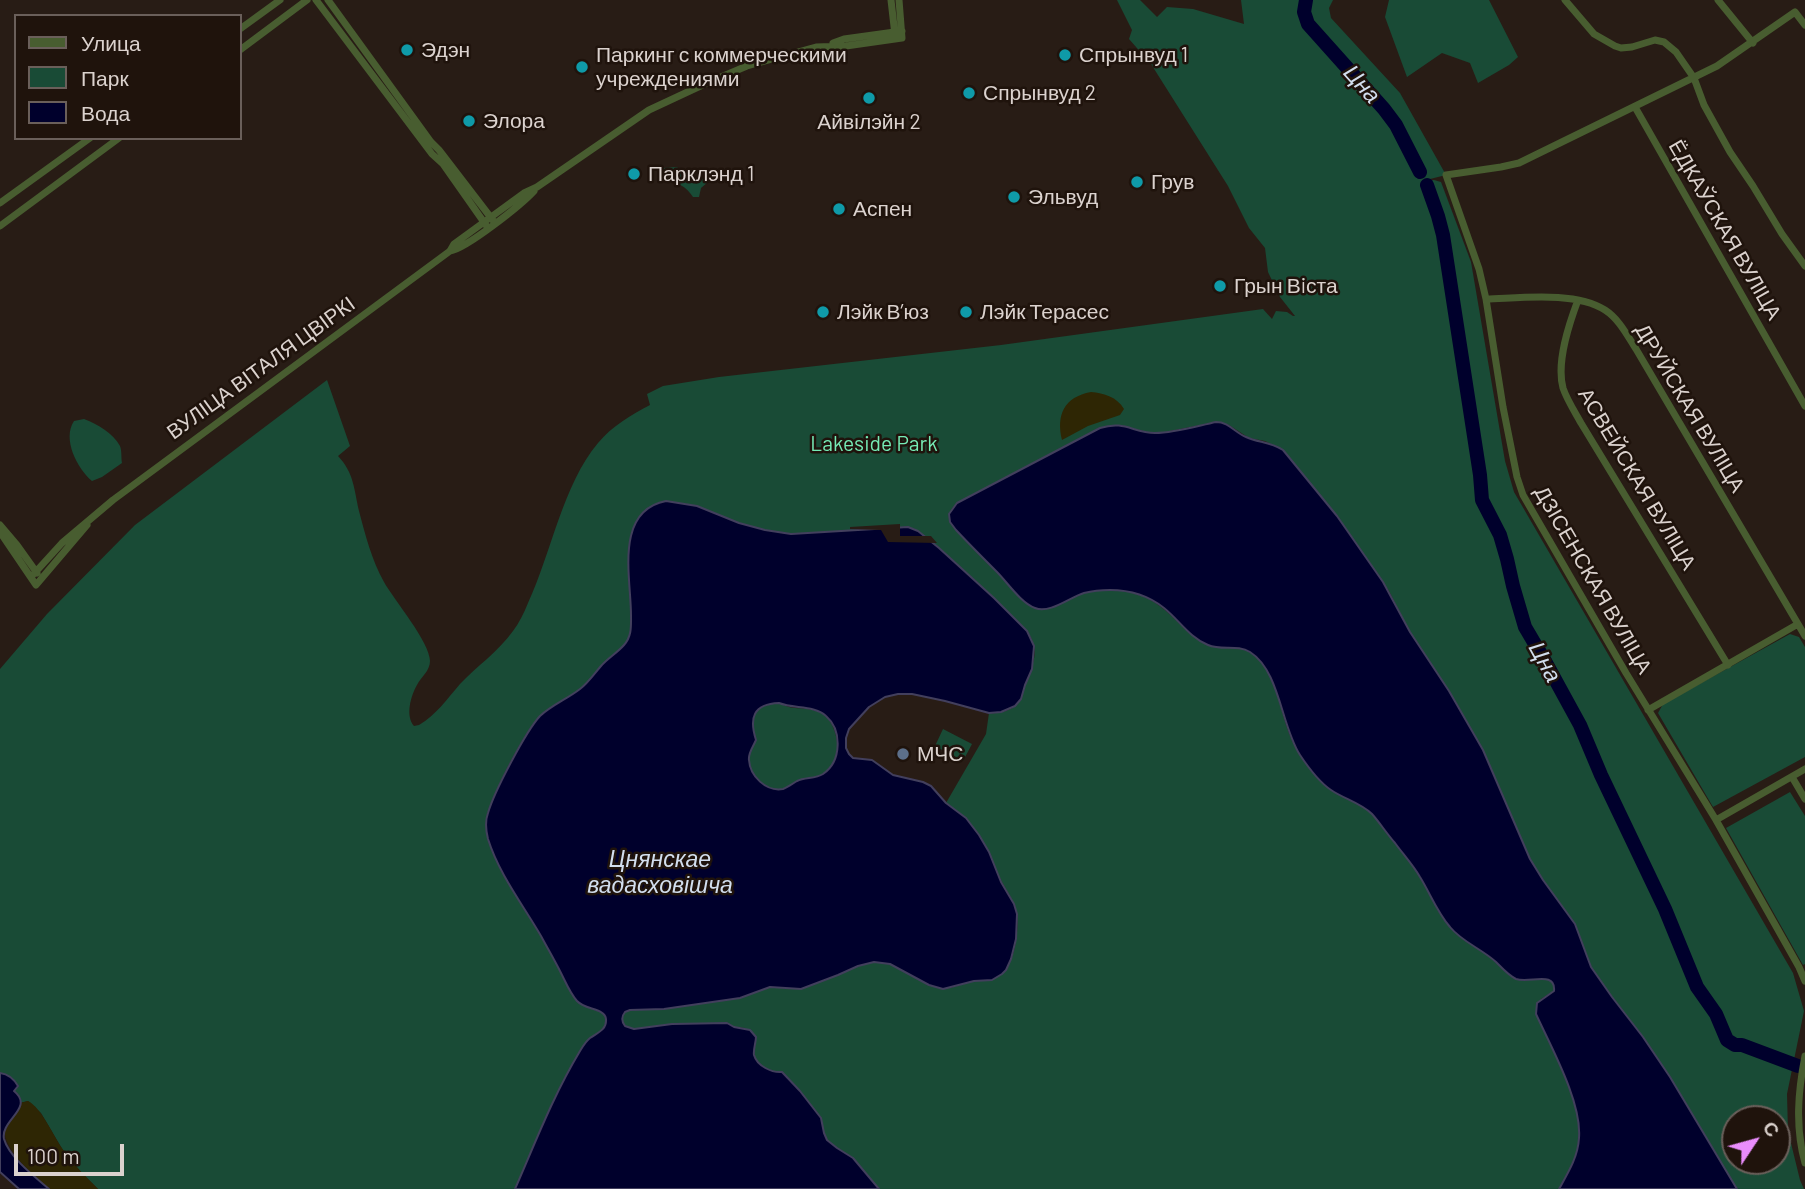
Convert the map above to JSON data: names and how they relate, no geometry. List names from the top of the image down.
{
  "streets": {
    "street": [
      "ЁДКАЎСКАЯ ВУЛІЦА",
      "ВУЛІЦА ВІТАЛЯ ЦВІРКІ",
      "ДРУЙСКАЯ ВУЛІЦА",
      "АСВЕЙСКАЯ ВУЛІЦА",
      "ДЗІСЕНСКАЯ ВУЛІЦА"
    ]
  },
  "crossings": [
    ["ДРУЙСКАЯ ВУЛІЦА", "АСВЕЙСКАЯ ВУЛІЦА"],
    ["ДРУЙСКАЯ ВУЛІЦА", "ДЗІСЕНСКАЯ ВУЛІЦА"]
  ],
  "water": ["Цна", "Цнянскае вадасховішча"],
  "parks": ["Lakeside Park"],
  "places": [
    "Эдэн",
    "Спрынвуд 1",
    "Паркинг с коммерческими учреждениями",
    "Спрынвуд 2",
    "Айвілэйн 2",
    "Элора",
    "Парклэнд 1",
    "Грув",
    "Эльвуд",
    "Аспен",
    "Грын Вiста",
    "Лэйк В’юз",
    "Лэйк Терасес",
    "МЧС"
  ],
  "legend": ["Улица", "Парк", "Вода"],
  "scale_bar": "100 m",
  "north": "top right"
}
